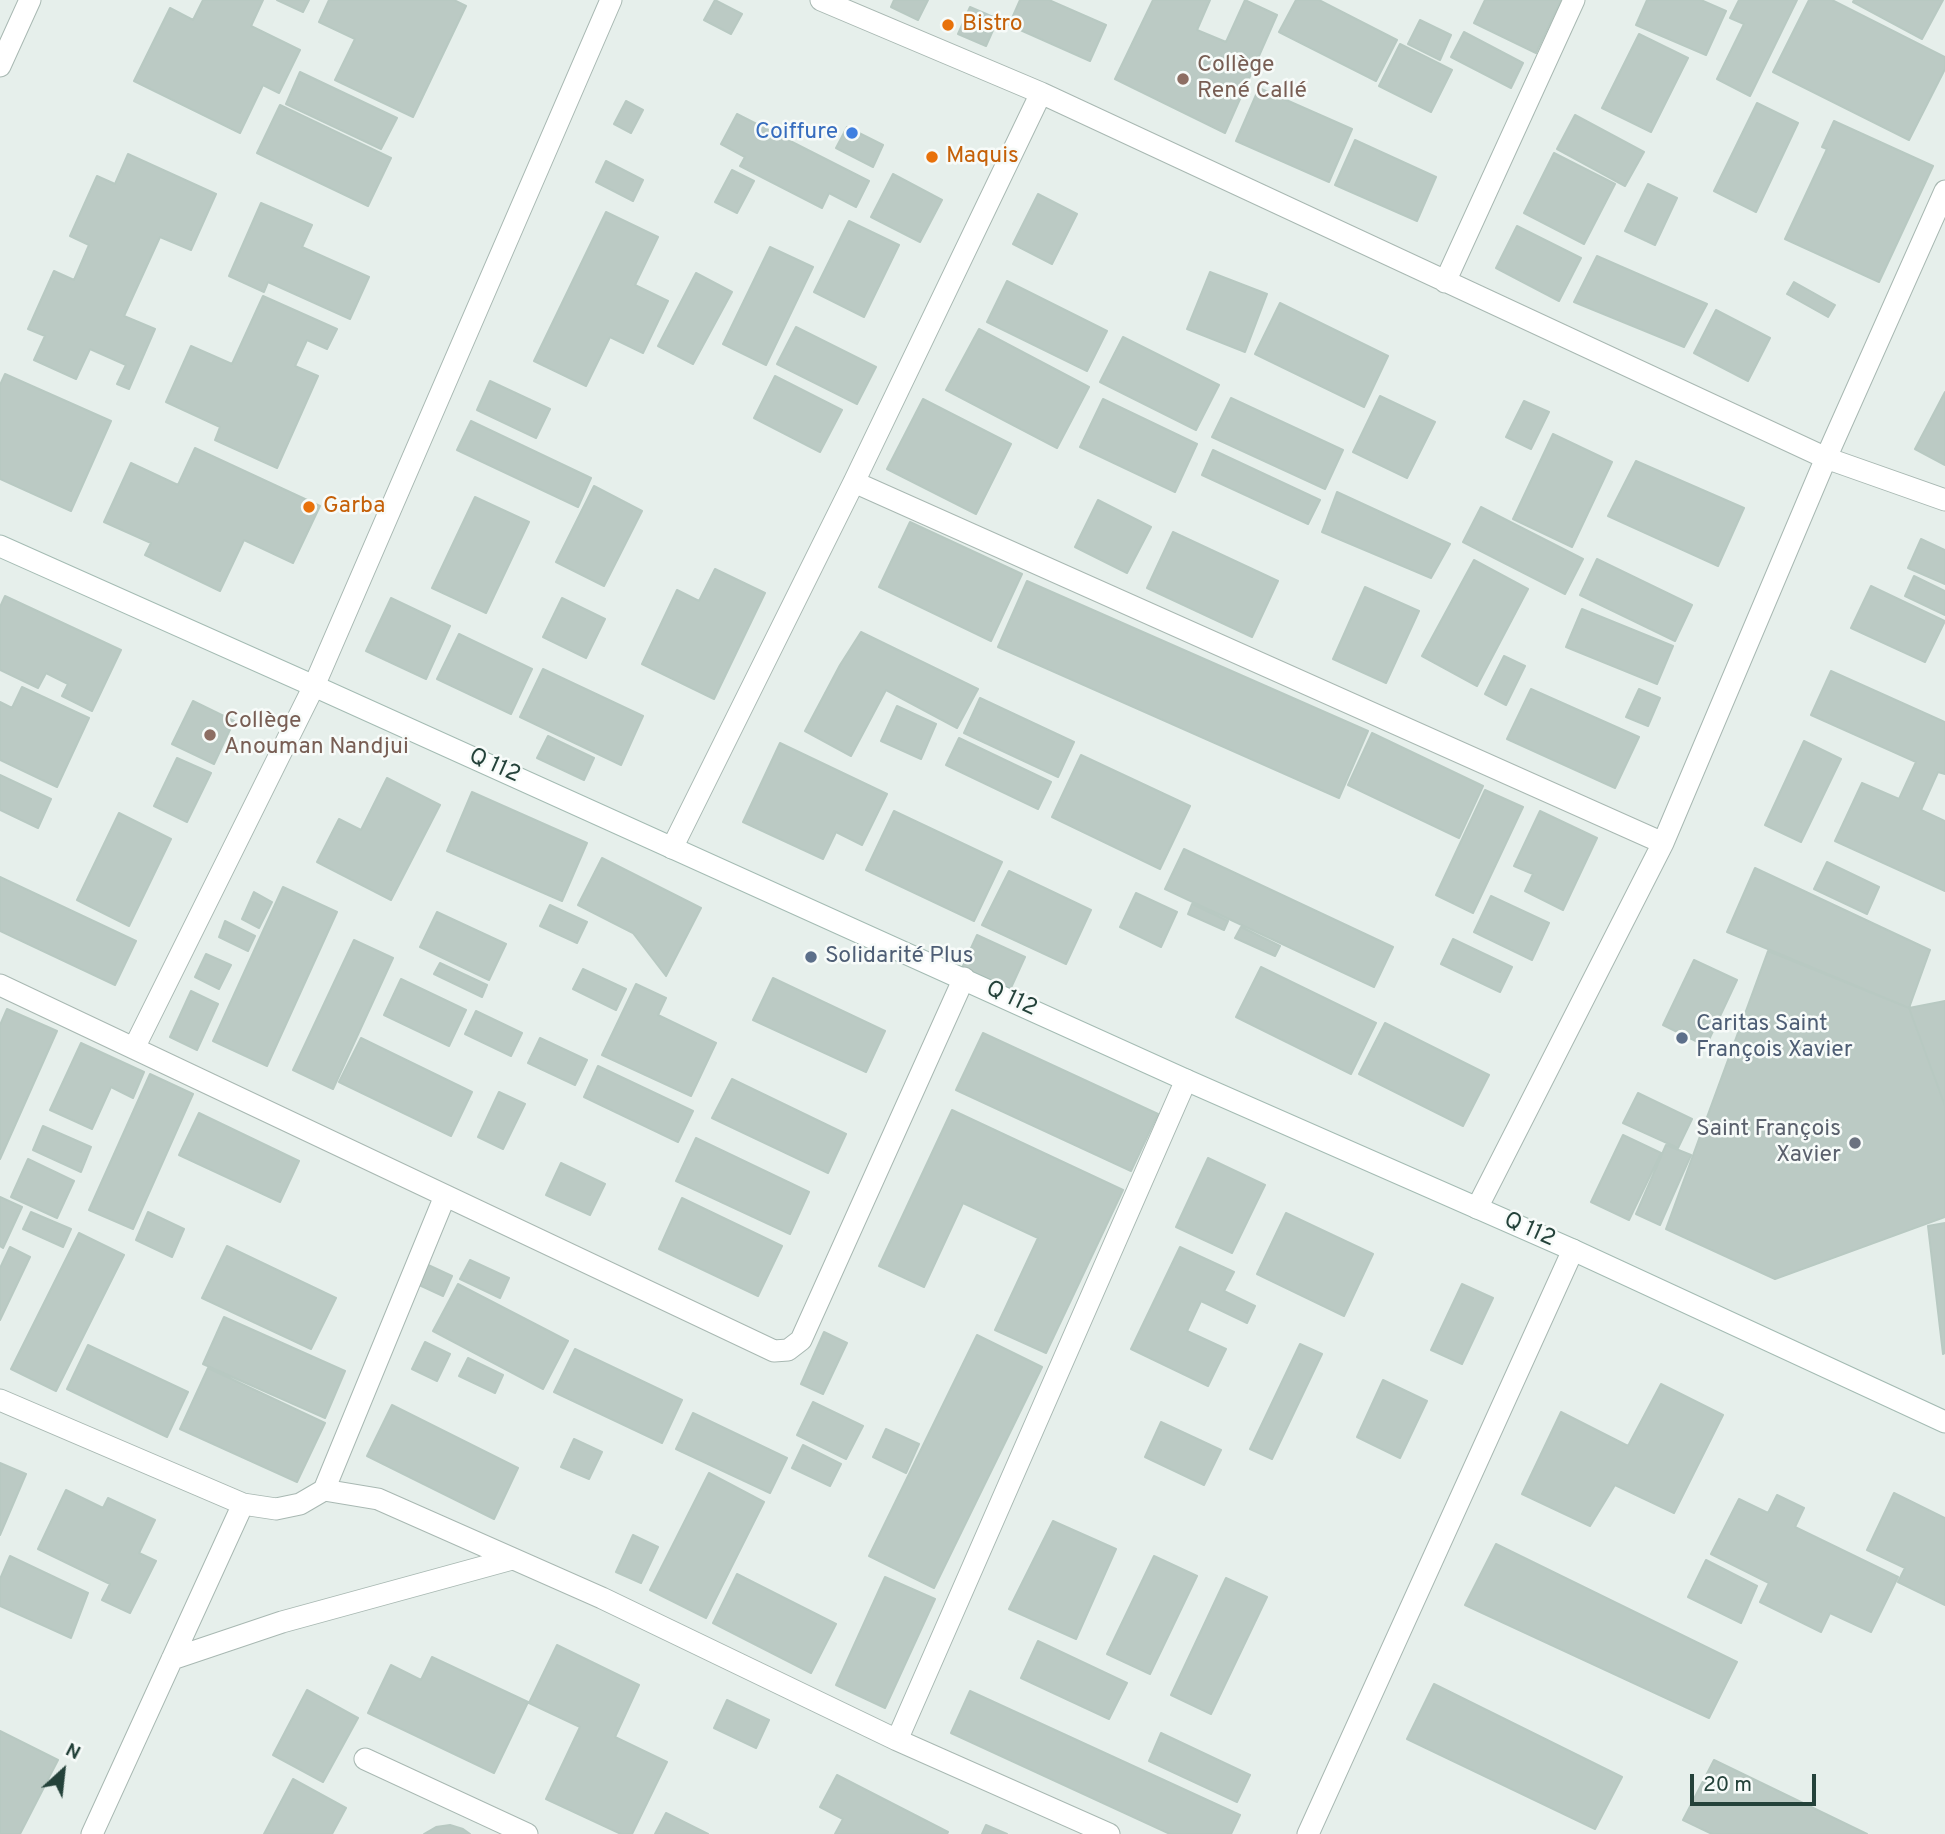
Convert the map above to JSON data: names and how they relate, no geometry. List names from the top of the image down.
{
  "streets": {
    "street": ["Q 112"]
  },
  "places": [
    "Bistro",
    "Collège René Callé",
    "Coiffure",
    "Maquis",
    "Garba",
    "Collège Anouman Nandjui",
    "Solidarité Plus",
    "Caritas Saint François Xavier",
    "Saint François Xavier"
  ],
  "scale_bar": "20 m",
  "north": "top right"
}
